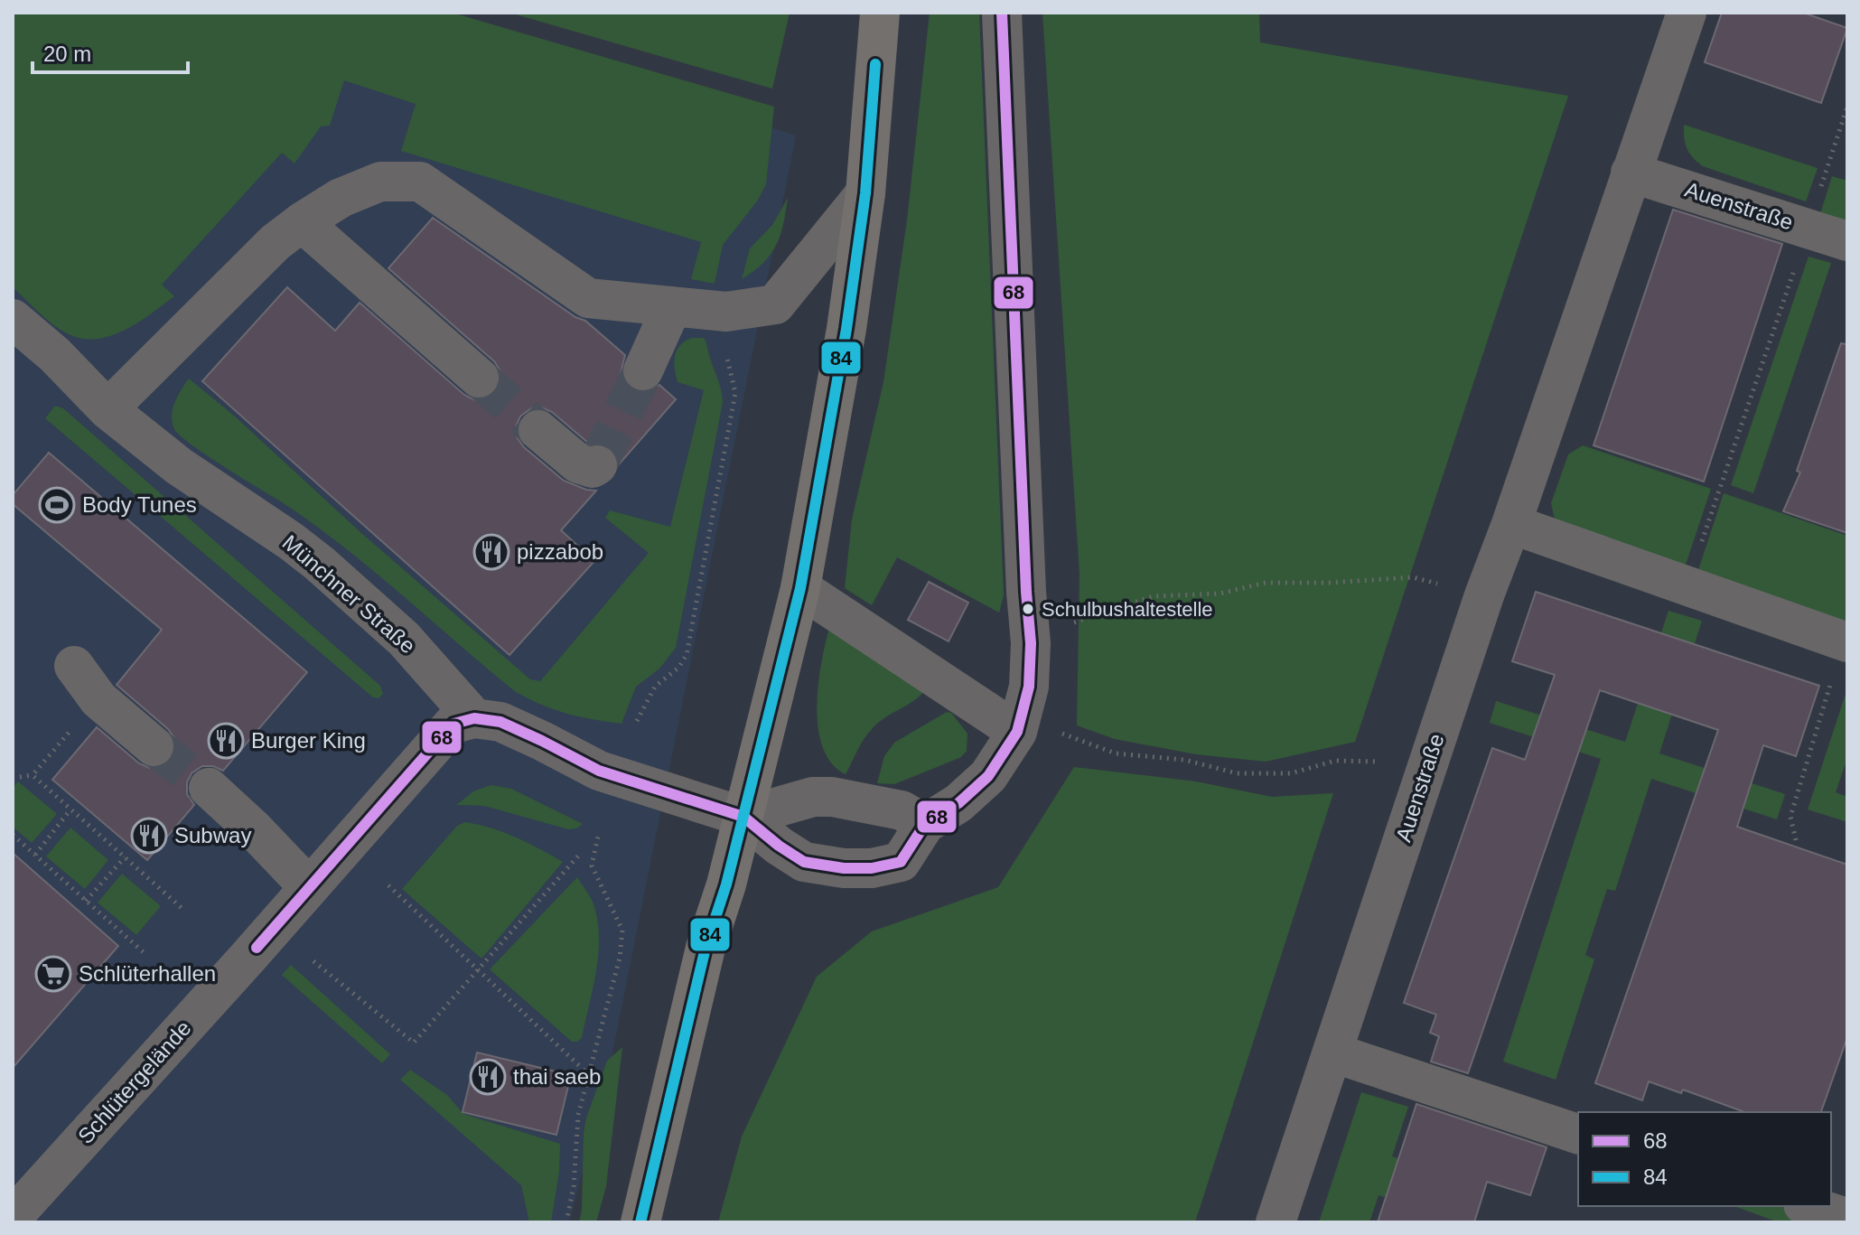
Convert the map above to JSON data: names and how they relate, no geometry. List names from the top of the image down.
{
  "streets": {
    "street": ["Auenstraße", "Münchner Straße", "Schlütergelände"]
  },
  "places": {
    "sports": ["Body Tunes"],
    "restaurant": [
      "pizzabob",
      "Burger King",
      "Subway",
      "thai saeb"
    ],
    "other": ["Schulbushaltestelle"],
    "supermarket": ["Schlüterhallen"]
  },
  "lines": ["transit line 68", "transit line 84"],
  "legend": ["68", "84"],
  "scale_bar": "20 m"
}
